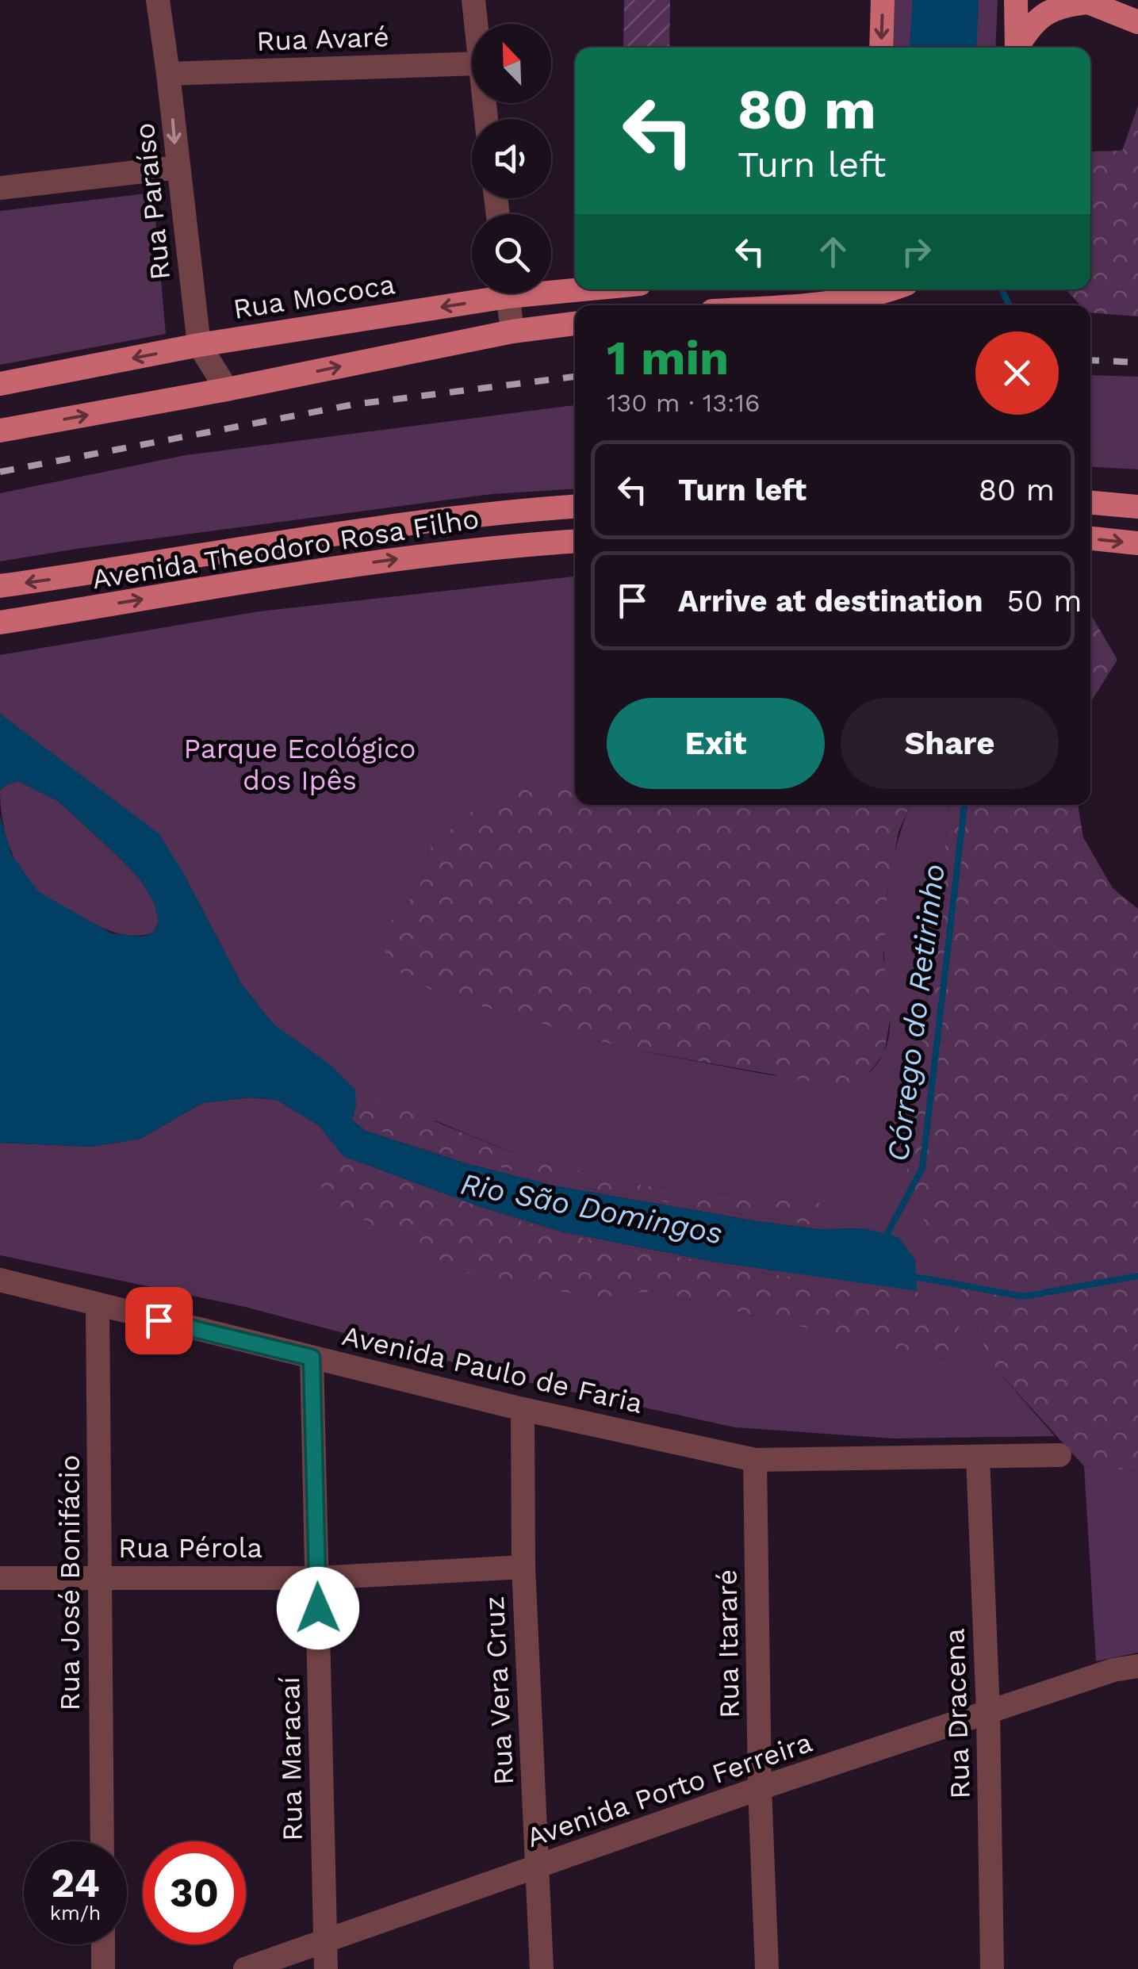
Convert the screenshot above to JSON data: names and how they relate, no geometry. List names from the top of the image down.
{
  "streets": {
    "main road": ["Rua Mococa", "Avenida Theodoro Rosa Filho"],
    "street": [
      "Rua Avaré",
      "Rua Paraíso",
      "Avenida Paulo de Faria",
      "Rua Pérola",
      "Rua José Bonifácio",
      "Rua Itararé",
      "Rua Vera Cruz",
      "Rua Dracena",
      "Rua Maracaí",
      "Avenida Porto Ferreira"
    ]
  },
  "crossings": [
    ["Rua Avaré", "Rua Paraíso"],
    ["Rua Paraíso", "Rua Mococa"],
    ["Avenida Paulo de Faria", "Rua José Bonifácio"],
    ["Avenida Paulo de Faria", "Rua Itararé"],
    ["Avenida Paulo de Faria", "Rua Vera Cruz"],
    ["Avenida Paulo de Faria", "Rua Dracena"],
    ["Avenida Paulo de Faria", "Rua Maracaí"],
    ["Rua Pérola", "Rua José Bonifácio"],
    ["Rua Pérola", "Rua Vera Cruz"],
    ["Rua Pérola", "Rua Maracaí"],
    ["Rua Itararé", "Avenida Porto Ferreira"],
    ["Rua Vera Cruz", "Avenida Porto Ferreira"],
    ["Rua Dracena", "Avenida Porto Ferreira"],
    ["Rua Maracaí", "Avenida Porto Ferreira"]
  ],
  "water": ["Córrego do Retirinho", "Rio São Domingos"],
  "parks": ["Parque Ecológico dos Ipês"],
  "north": "top left",
  "page": {
    "turn": ["80 m", "Turn left"],
    "heading": ["1 min", "130 m · 13:16"],
    "list": [
      {
        "name": "Turn left",
        "value": "80 m"
      },
      {
        "name": "Arrive at destination",
        "value": "50 m"
      }
    ],
    "buttons": ["Exit", "Share"],
    "speed": "24 km/h",
    "limit": "30"
  }
}
